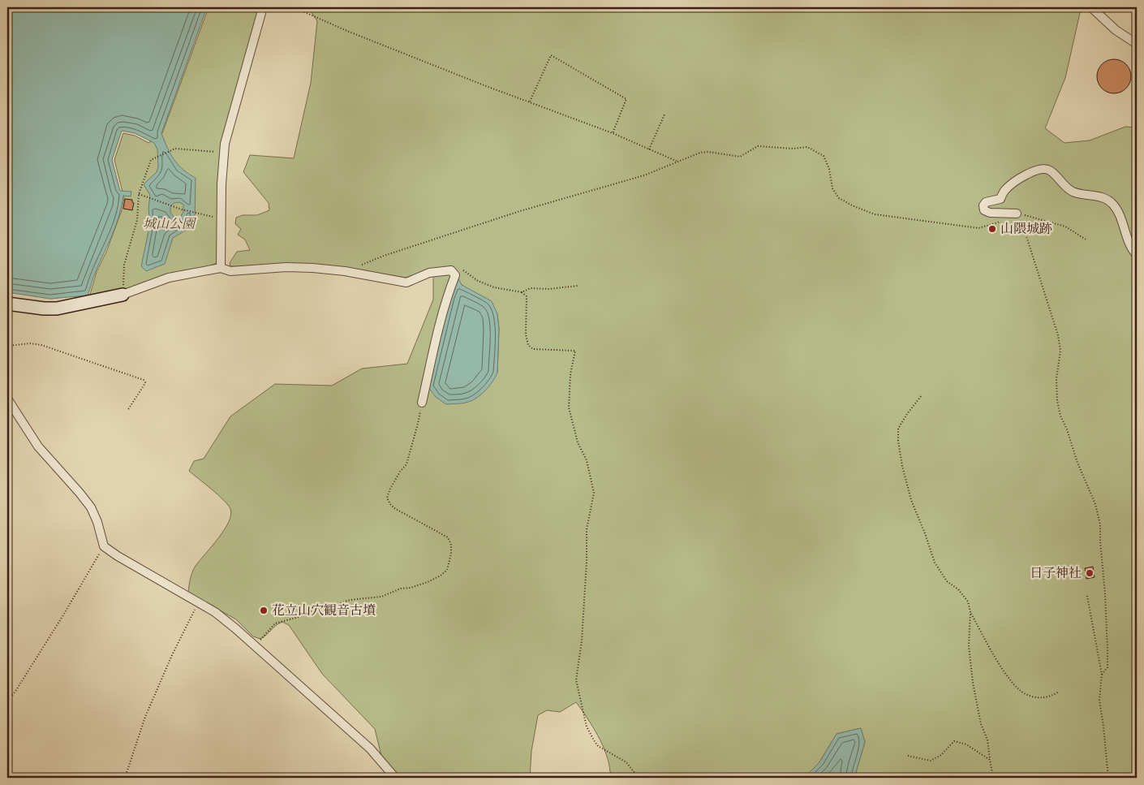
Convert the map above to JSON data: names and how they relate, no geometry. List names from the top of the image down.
{
  "parks": ["城山公園"],
  "places": ["山隈城跡", "日子神社", "花立山穴観音古墳"]
}
